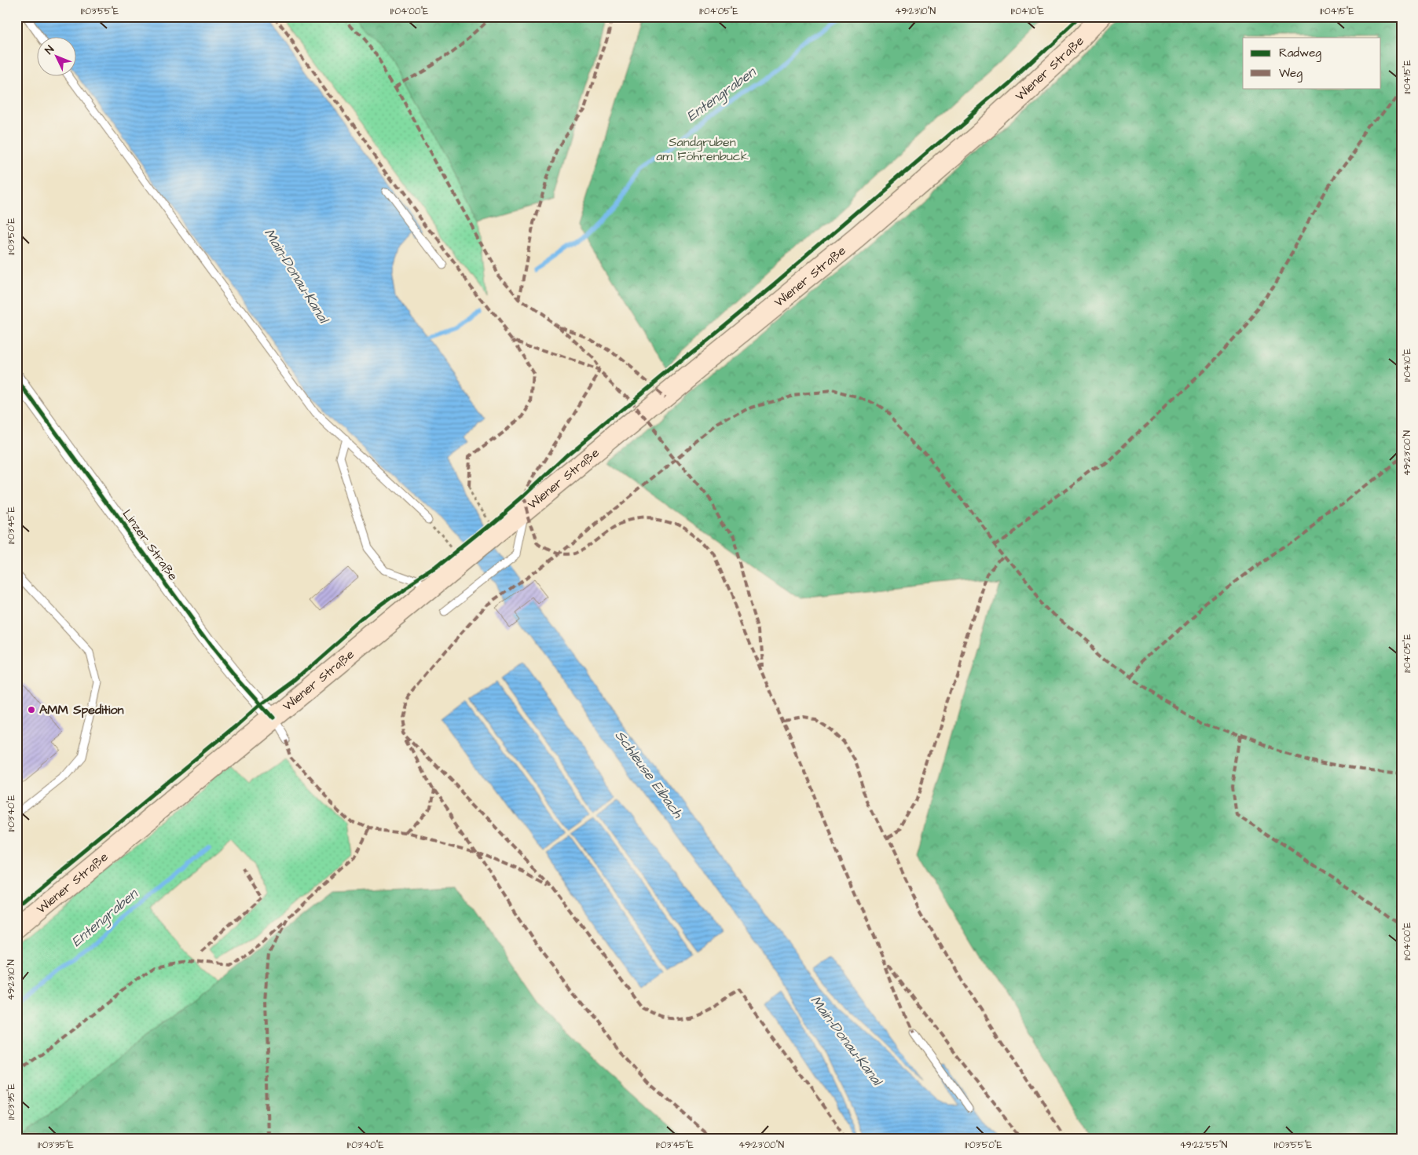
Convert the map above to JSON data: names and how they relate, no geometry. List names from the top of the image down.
{
  "streets": {
    "main road": ["Wiener Straße"],
    "street": ["Linzer Straße"]
  },
  "crossings": [
    ["Wiener Straße", "Linzer Straße"]
  ],
  "water": ["Entengraben", "Main-Donau-Kanal", "Schleuse Eibach"],
  "parks": ["Sandgruben am Föhrenbuck"],
  "places": ["AMM Spedition"],
  "legend": ["Radweg", "Weg"],
  "north": "top left",
  "coordinates": [
    "11°03'55\"E",
    "11°04'00\"E",
    "11°04'05\"E",
    "49°23'10\"N",
    "11°04'10\"E",
    "11°04'15\"E",
    "11°03'50\"E",
    "49°23'00\"N",
    "11°03'45\"E",
    "11°03'40\"E",
    "11°03'35\"E",
    "49°22'55\"N"
  ]
}
